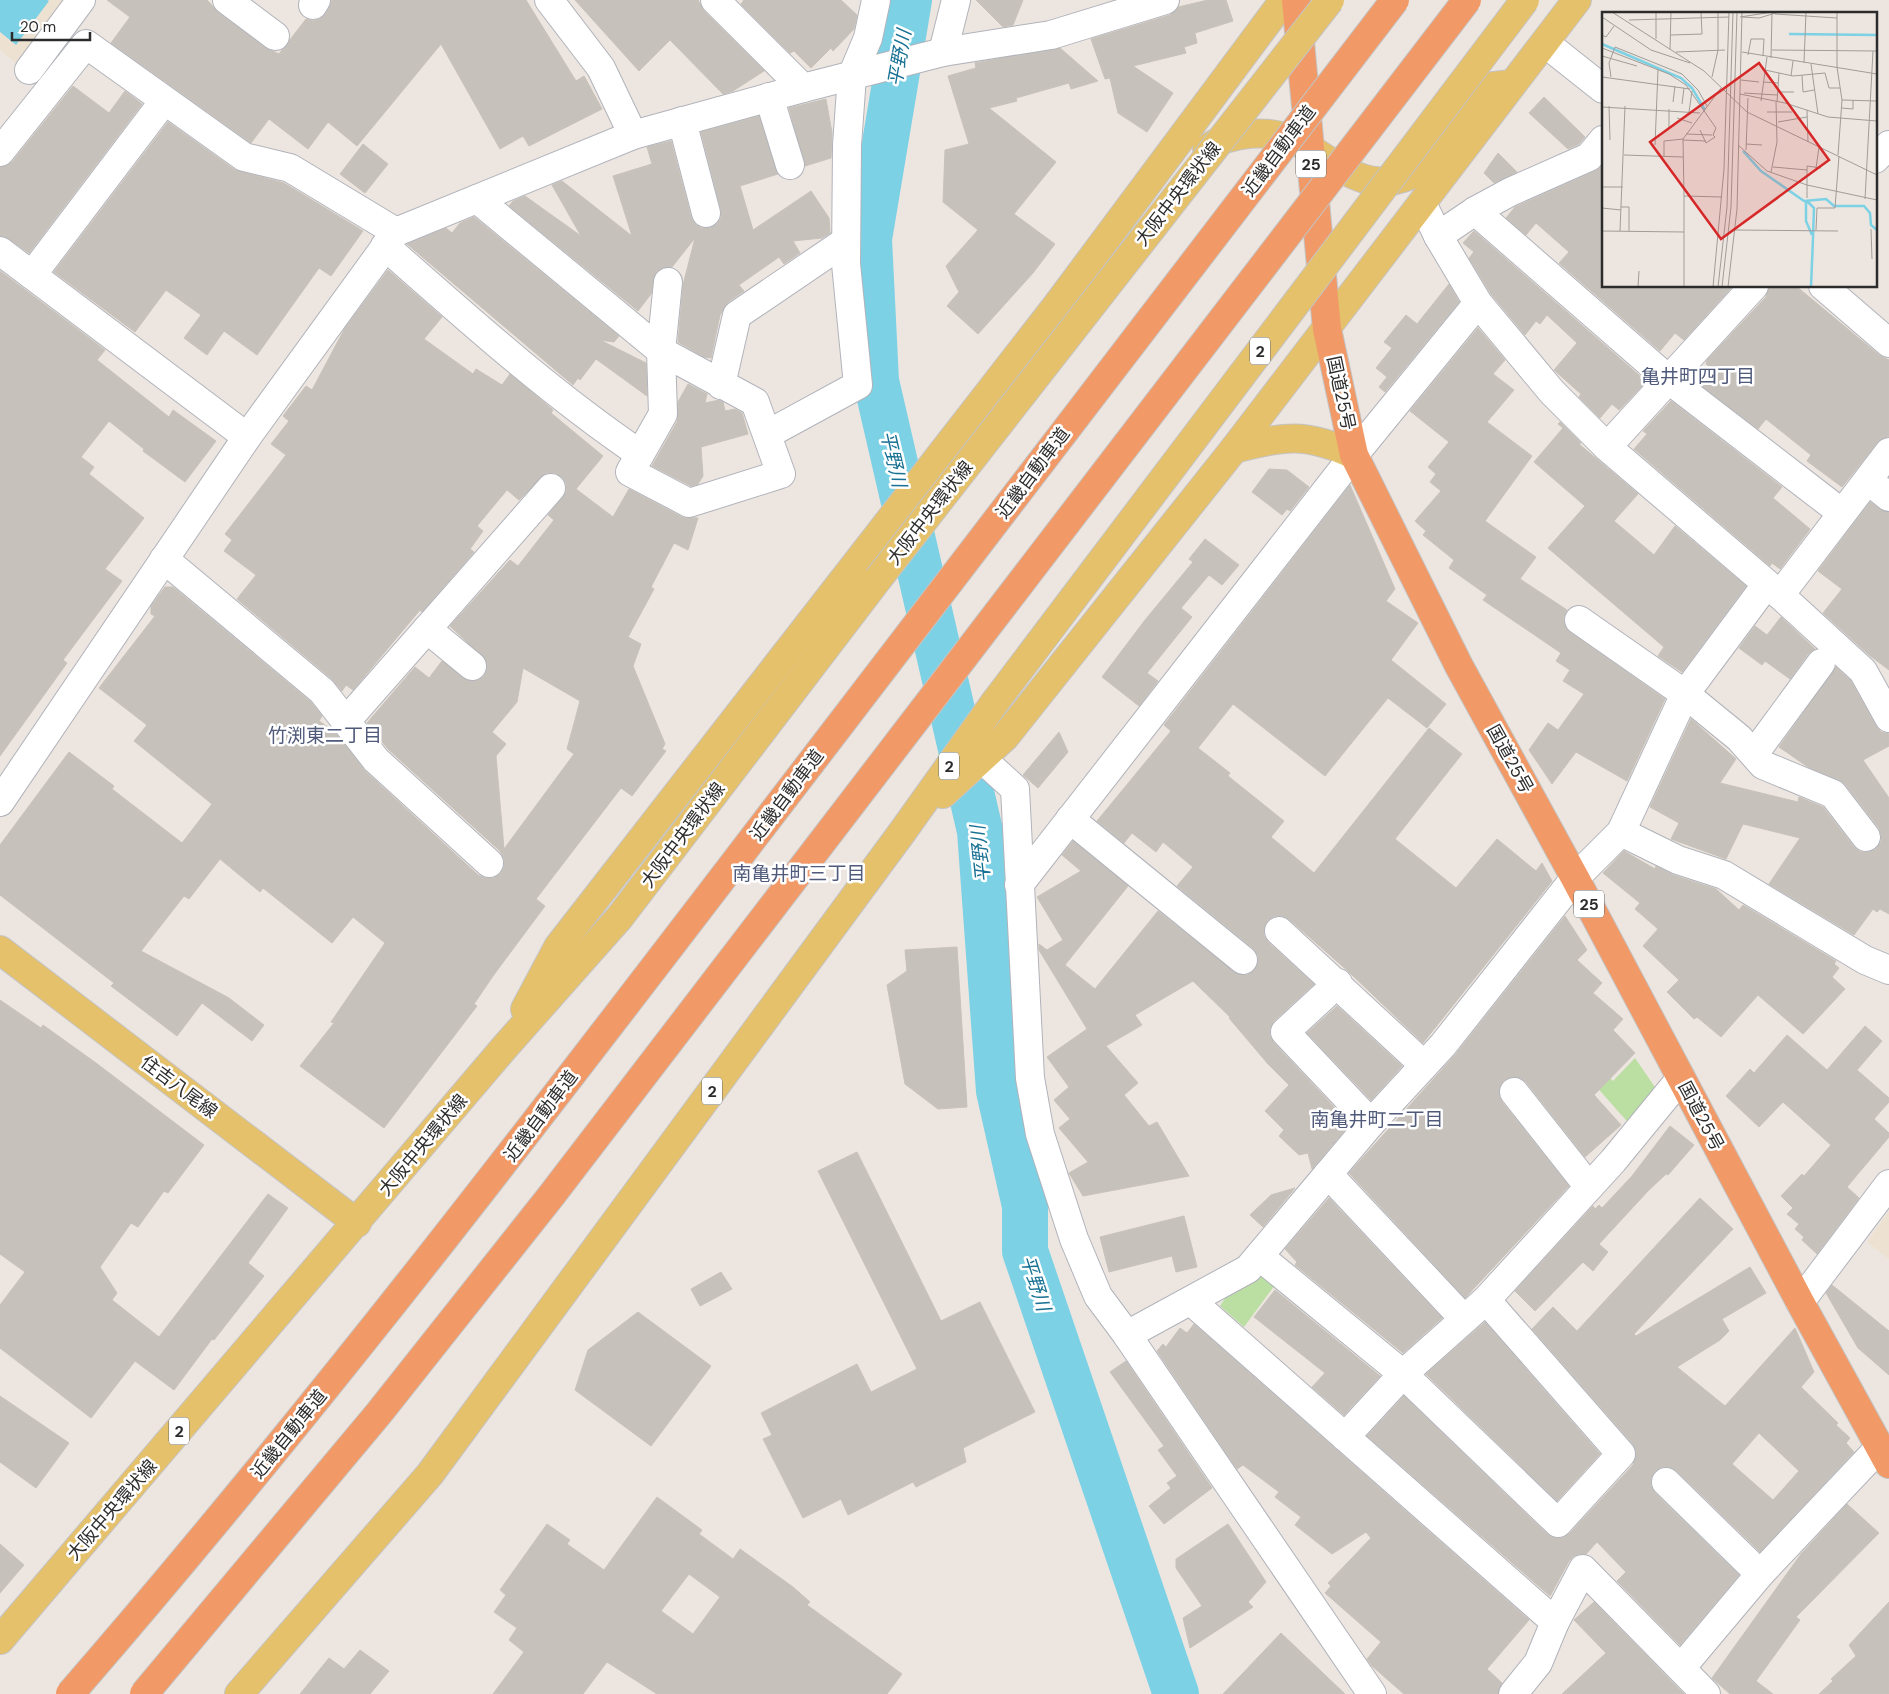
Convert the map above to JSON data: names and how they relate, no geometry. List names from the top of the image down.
{
  "streets": {
    "highway": ["近畿自動車道", "25", "国道25号"],
    "main road": ["大阪中央環状線", "2", "住吉八尾線"]
  },
  "crossings": [
    ["大阪中央環状線", "住吉八尾線"],
    ["2", "国道25号"]
  ],
  "districts": [
    "亀井町四丁目",
    "竹渕東二丁目",
    "南亀井町三丁目",
    "南亀井町二丁目"
  ],
  "water": ["平野川"],
  "scale_bar": "20 m"
}
